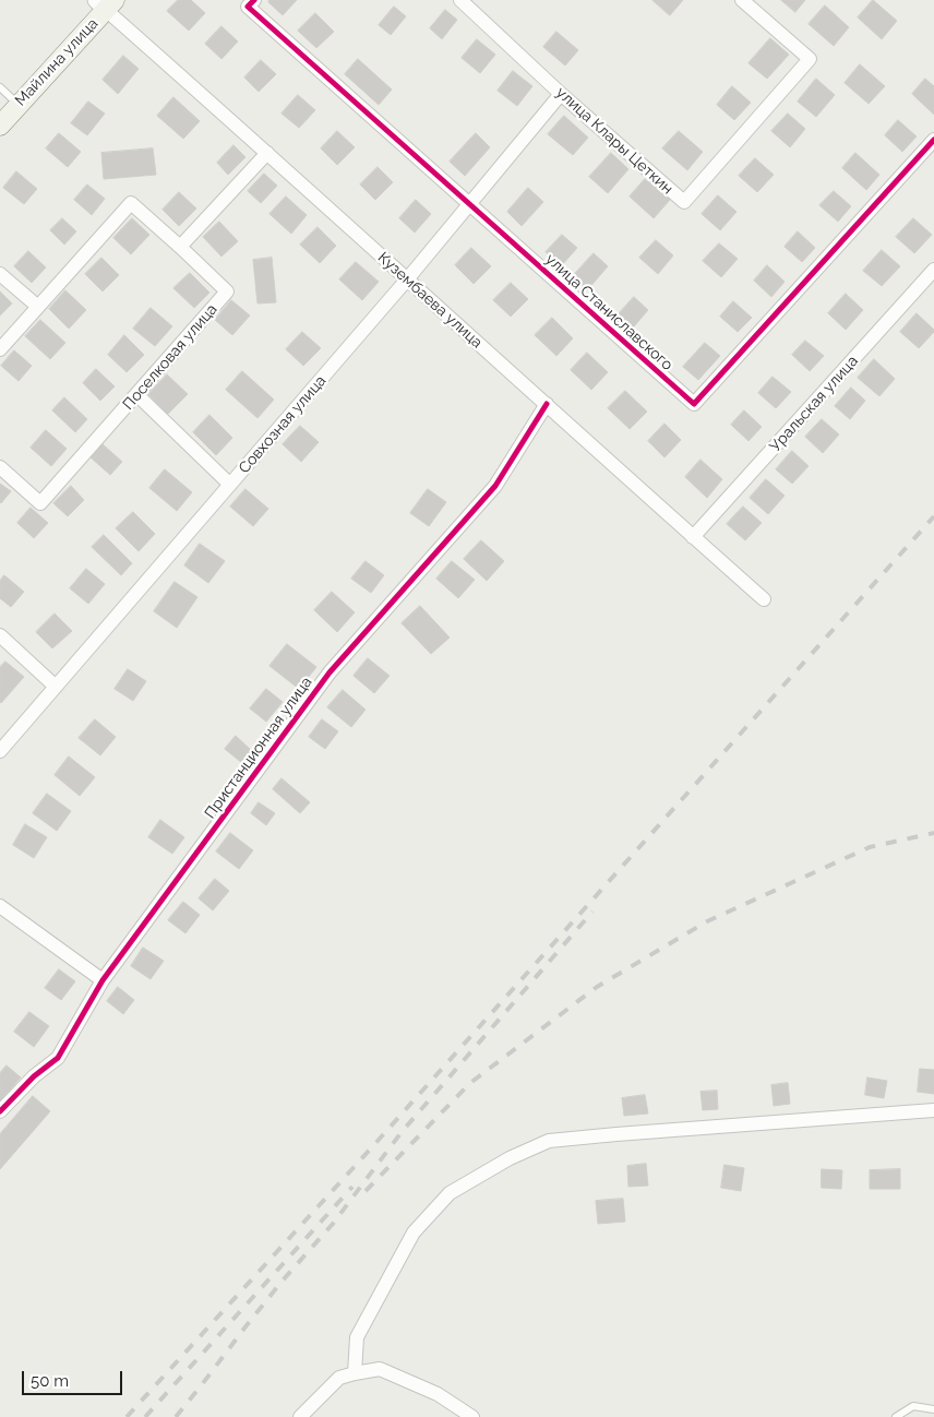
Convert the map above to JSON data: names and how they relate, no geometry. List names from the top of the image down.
{
  "streets": {
    "main road": ["Майлина улица"],
    "street": [
      "улица Клары Цеткин",
      "Кузембаева улица",
      "улица Станиславского",
      "Поселковая улица",
      "Уральская улица",
      "Совхозная улица",
      "Пристанционная улица"
    ]
  },
  "crossings": [
    ["Майлина улица", "Кузембаева улица"],
    ["улица Клары Цеткин", "Совхозная улица"],
    ["Кузембаева улица", "Уральская улица"],
    ["Кузембаева улица", "Совхозная улица"],
    ["Кузембаева улица", "Пристанционная улица"],
    ["улица Станиславского", "Совхозная улица"]
  ],
  "scale_bar": "50 m"
}
